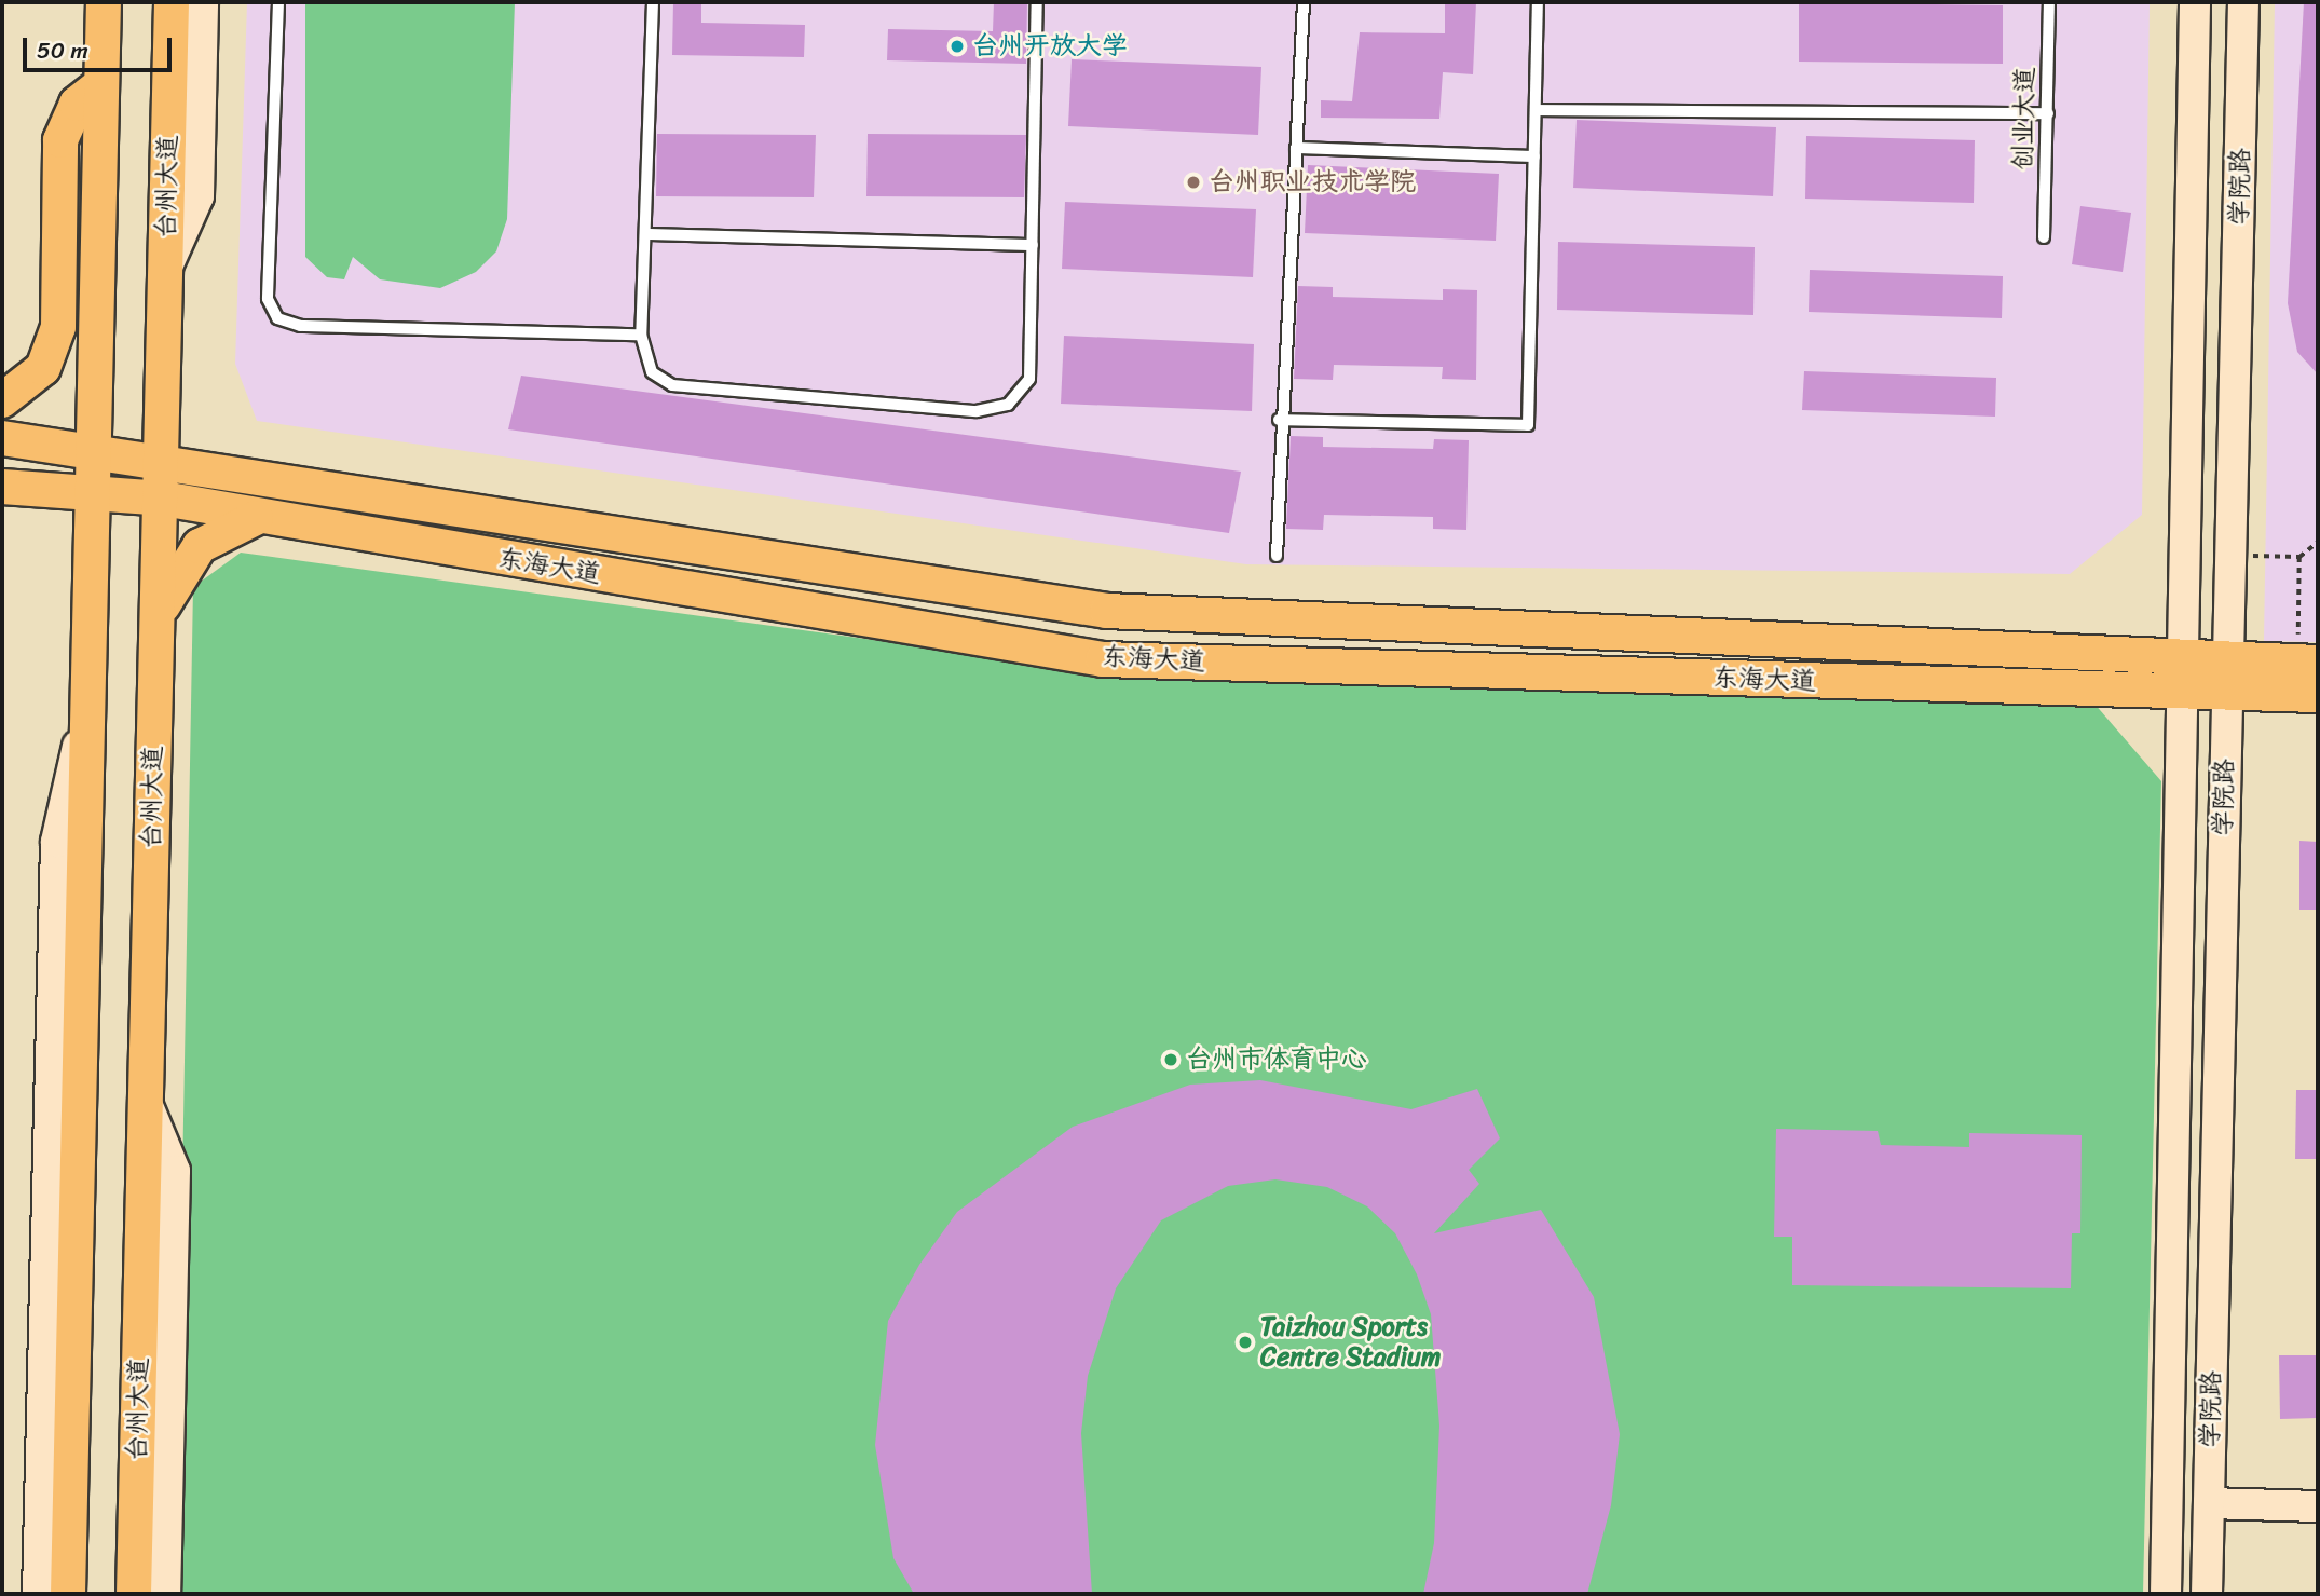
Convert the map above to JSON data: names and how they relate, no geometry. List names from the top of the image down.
{
  "streets": {
    "main road": ["台州大道", "学院路", "东海大道"],
    "lane": ["创业大道"]
  },
  "crossings": [
    ["台州大道", "东海大道"],
    ["学院路", "东海大道"]
  ],
  "places": [
    "台州开放大学",
    "台州职业技术学院",
    "台州市体育中心",
    "Taizhou Sports Centre Stadium"
  ],
  "scale_bar": "50 m"
}
